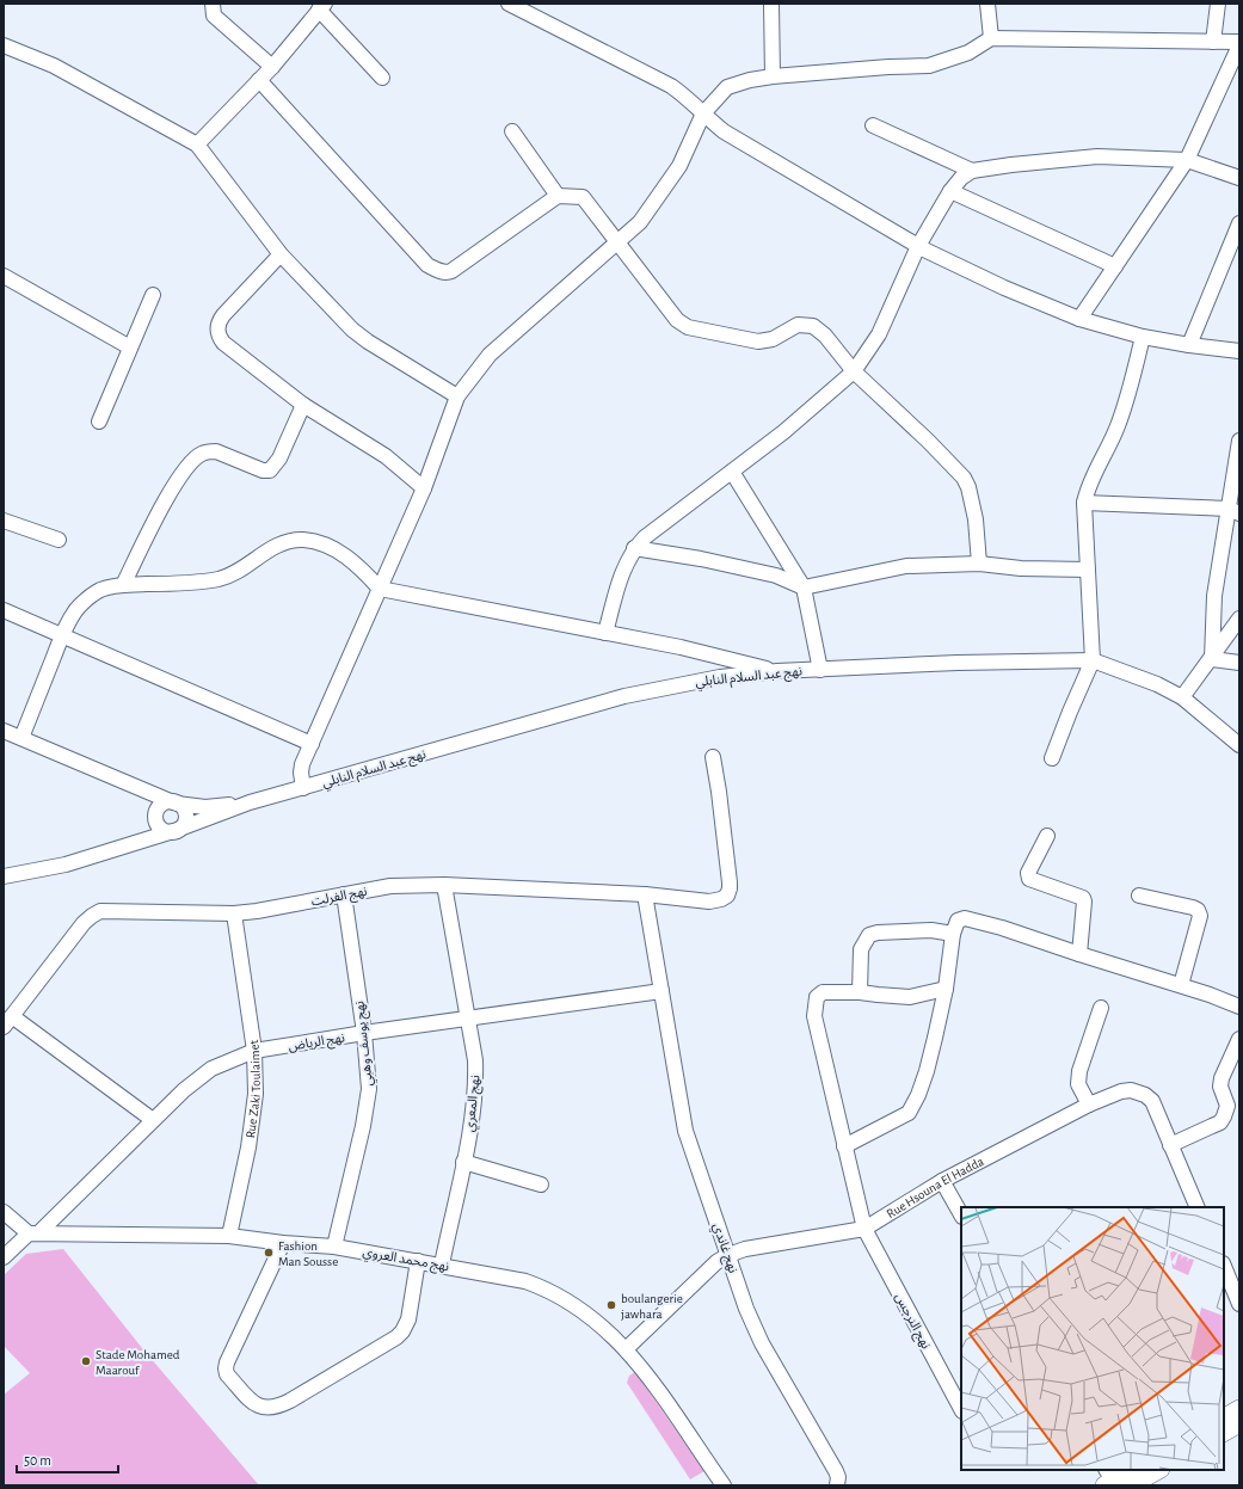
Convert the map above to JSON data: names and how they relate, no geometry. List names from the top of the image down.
{
  "streets": {
    "street": [
      "نهج عبد السلام النابلي",
      "نهج الفرلت",
      "نهج الرياض",
      "نهج يوسف وهبي",
      "Rue Zaki Toulaimet",
      "نهج المعري",
      "Rue Hsouna El Hadda",
      "نهج غاندي",
      "نهج محمد العروي",
      "نهج النرجس"
    ]
  },
  "crossings": [
    ["نهج الفرلت", "نهج يوسف وهبي"],
    ["نهج الفرلت", "Rue Zaki Toulaimet"],
    ["نهج الفرلت", "نهج المعري"],
    ["نهج الفرلت", "نهج غاندي"],
    ["نهج الرياض", "نهج يوسف وهبي"],
    ["نهج الرياض", "Rue Zaki Toulaimet"],
    ["نهج الرياض", "نهج المعري"],
    ["نهج الرياض", "نهج غاندي"],
    ["نهج الرياض", "نهج محمد العروي"],
    ["نهج يوسف وهبي", "نهج محمد العروي"],
    ["Rue Zaki Toulaimet", "نهج محمد العروي"],
    ["نهج المعري", "نهج محمد العروي"],
    ["Rue Hsouna El Hadda", "نهج غاندي"],
    ["Rue Hsouna El Hadda", "نهج محمد العروي"],
    ["Rue Hsouna El Hadda", "نهج النرجس"]
  ],
  "places": ["Fashion Man Sousse", "boulangerie jawhara", "Stade Mohamed Maarouf"],
  "scale_bar": "50 m"
}
